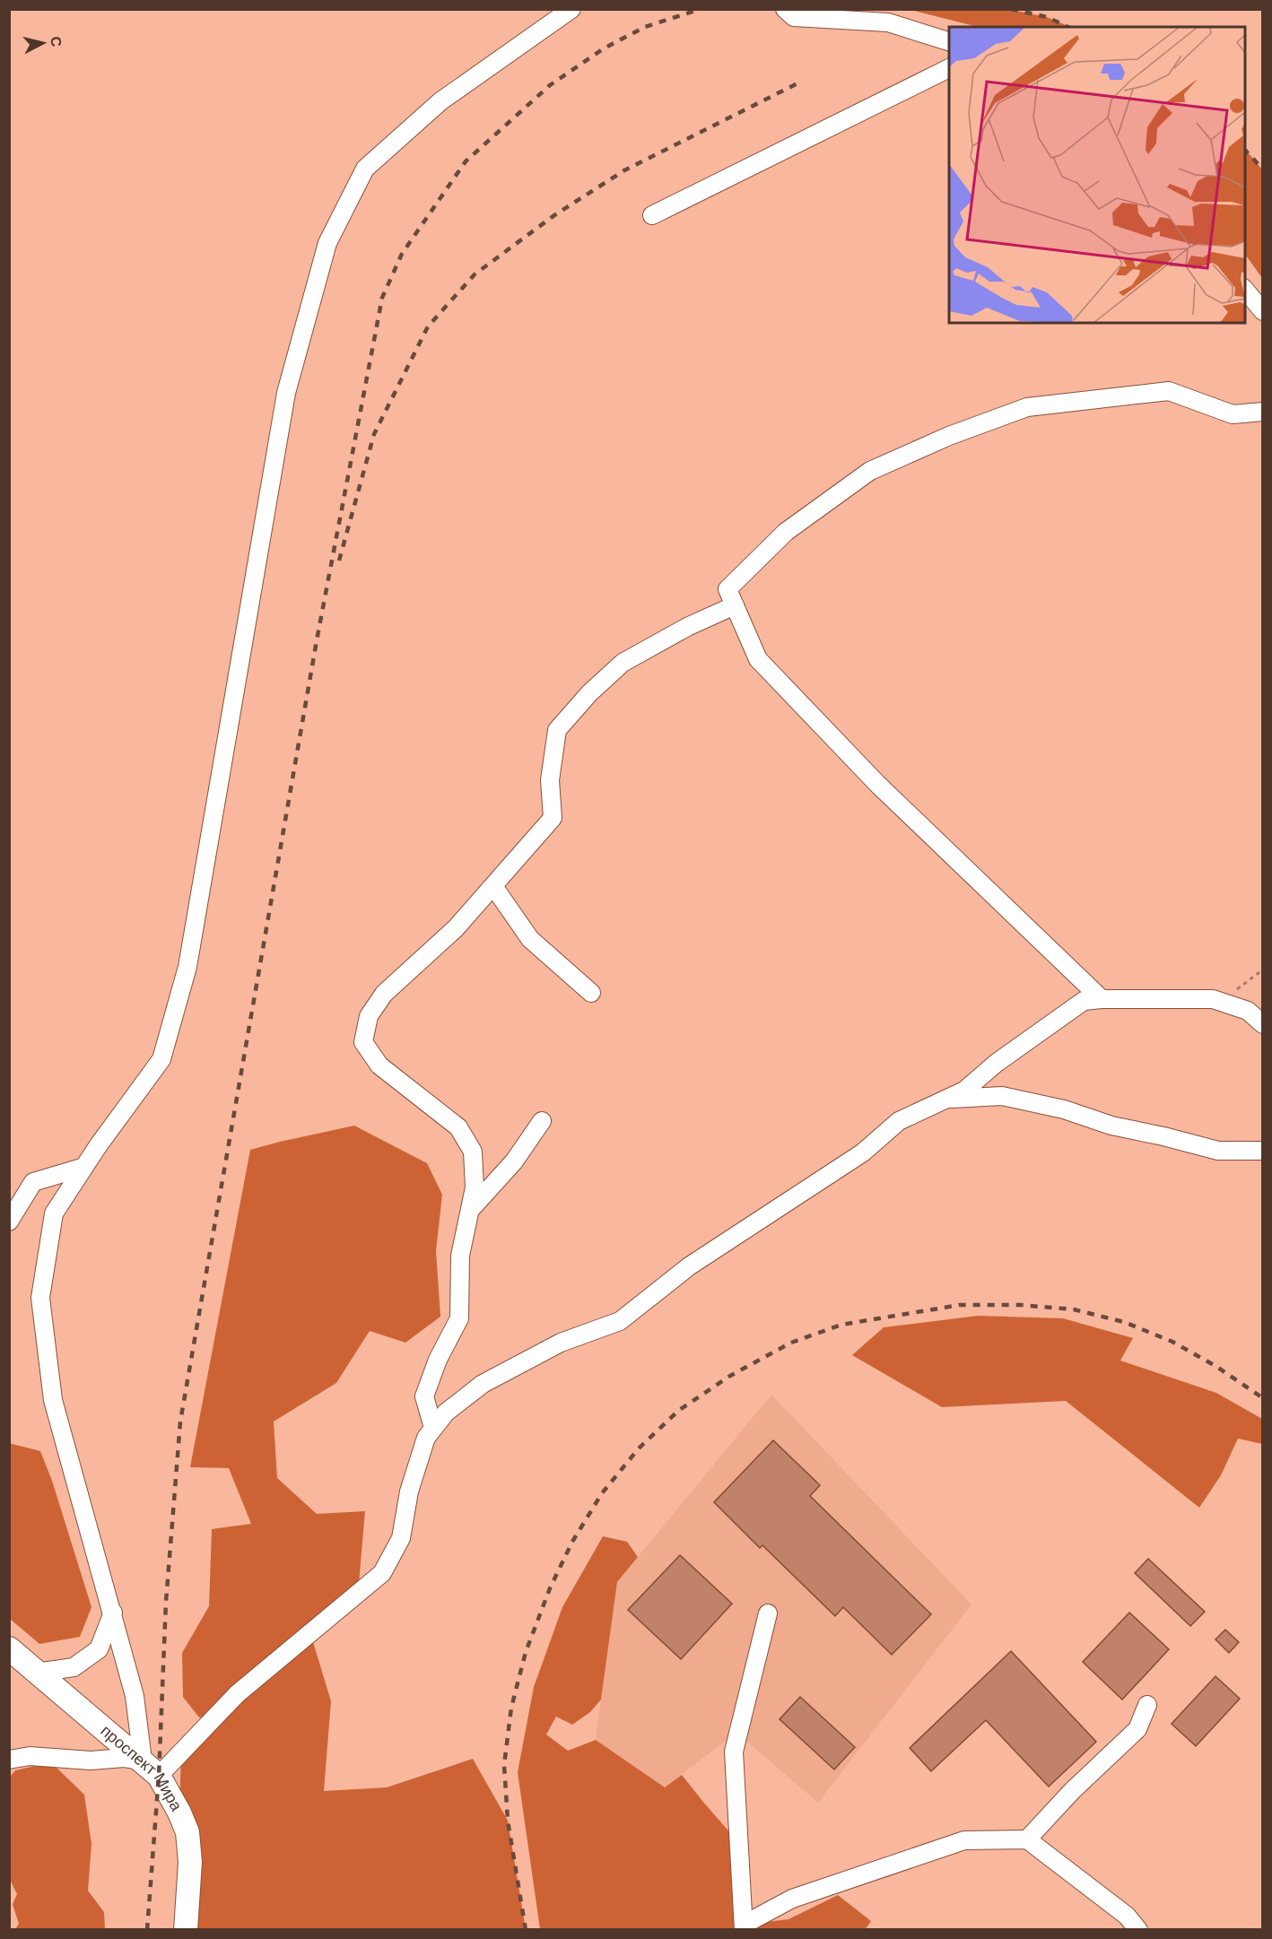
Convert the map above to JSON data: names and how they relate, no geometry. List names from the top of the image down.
{
  "streets": {
    "main road": ["проспект Мира"]
  },
  "north": "right"
}
